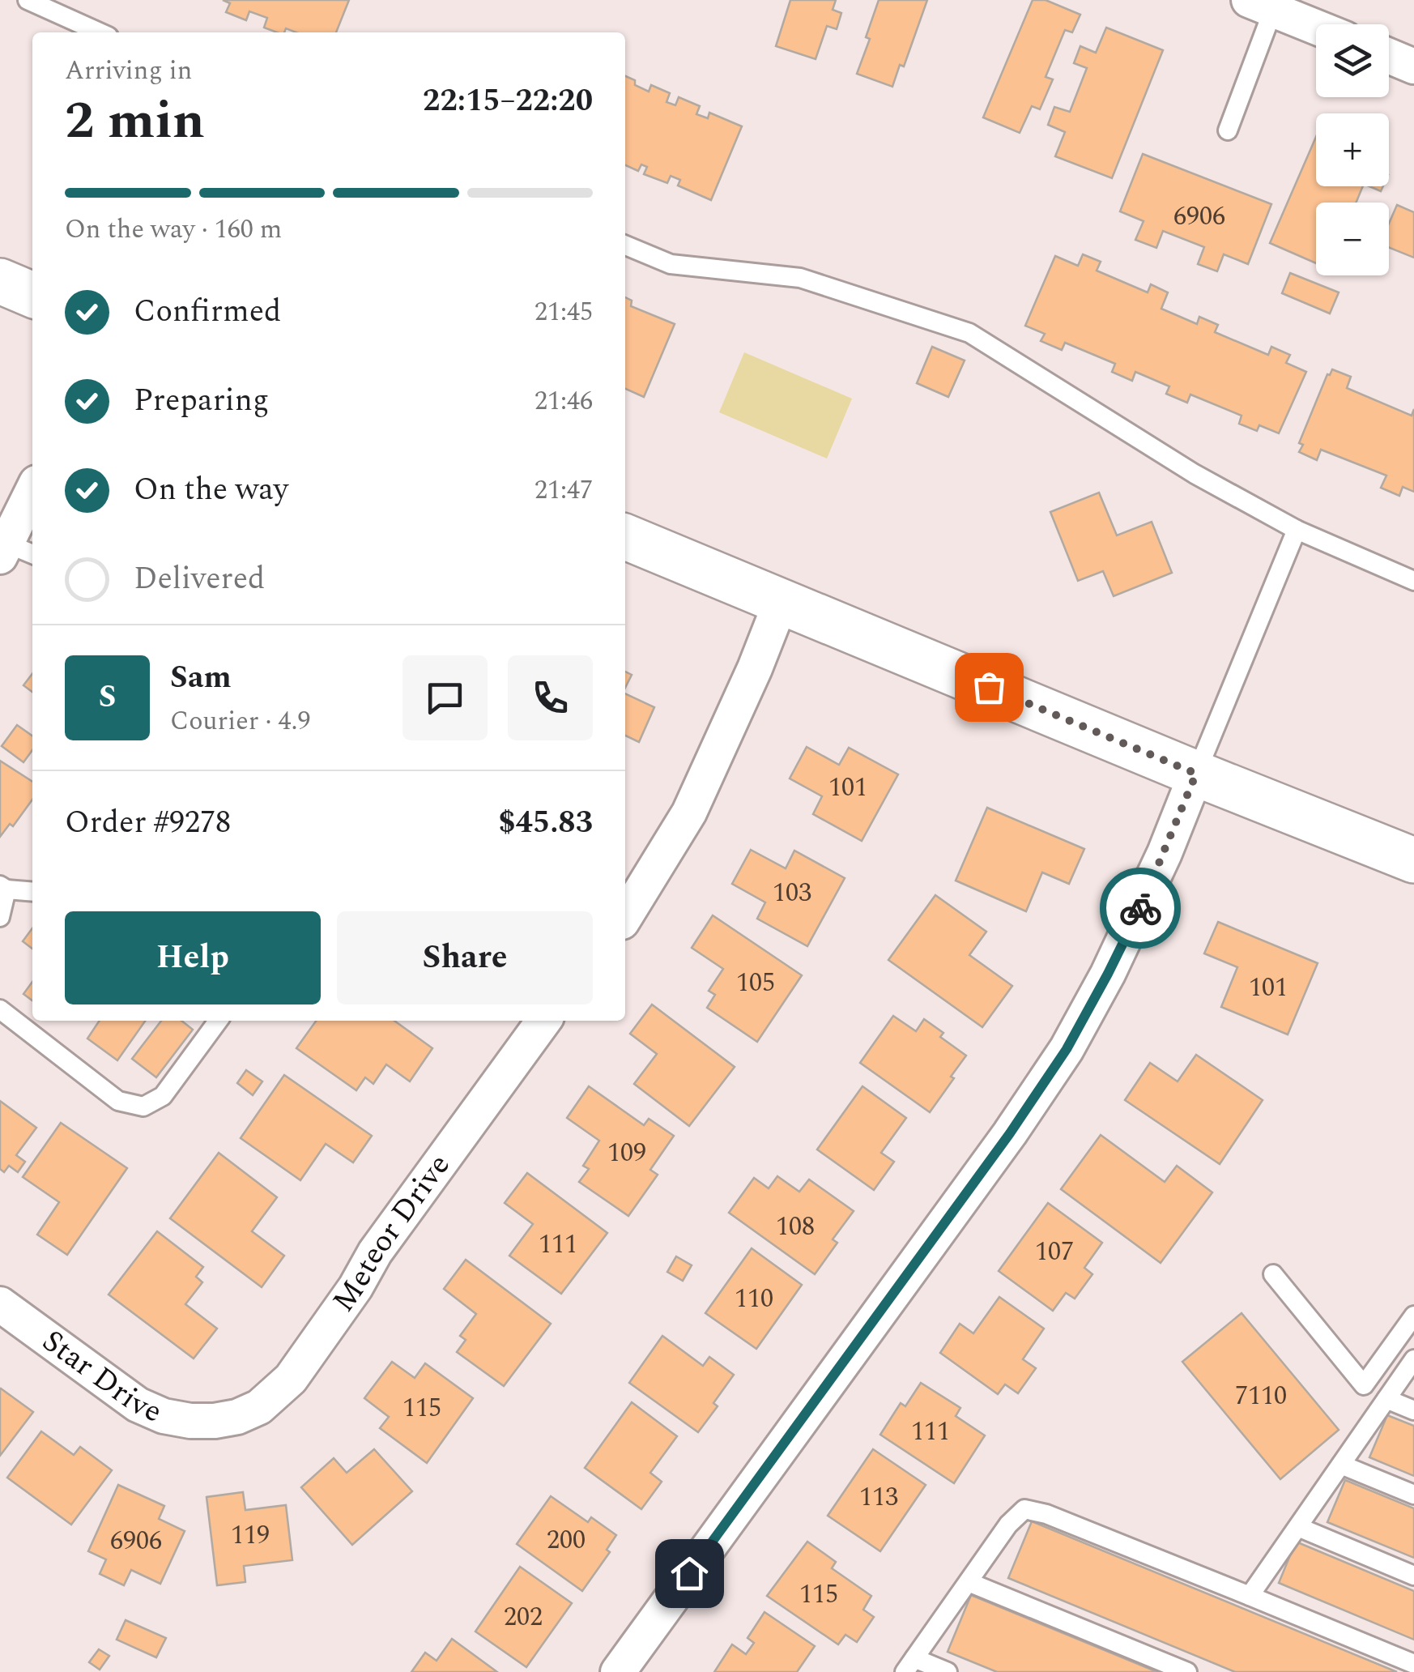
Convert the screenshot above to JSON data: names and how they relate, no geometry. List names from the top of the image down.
{
  "streets": {
    "street": ["Meteor Drive", "Star Drive"]
  },
  "crossings": [
    ["Meteor Drive", "Star Drive"]
  ],
  "house_numbers": [
    "6906",
    "101",
    "103",
    "105",
    "101",
    "109",
    "108",
    "111",
    "107",
    "110",
    "7110",
    "115",
    "111",
    "113",
    "119",
    "200",
    "6906",
    "115",
    "202"
  ],
  "page": {
    "map_buttons": ["+", "−"],
    "heading": ["2 min", "Arriving in", "22:15–22:20"],
    "panel": [
      "Sam",
      "Courier · 4.9",
      "Order #9278",
      "$45.83"
    ],
    "bar": "On the way · 160 m",
    "list": [
      ["Confirmed", "21:45"],
      ["Preparing", "21:46"],
      ["On the way", "21:47"],
      "Delivered"
    ],
    "round": "S",
    "buttons": ["Help", "Share"]
  }
}
